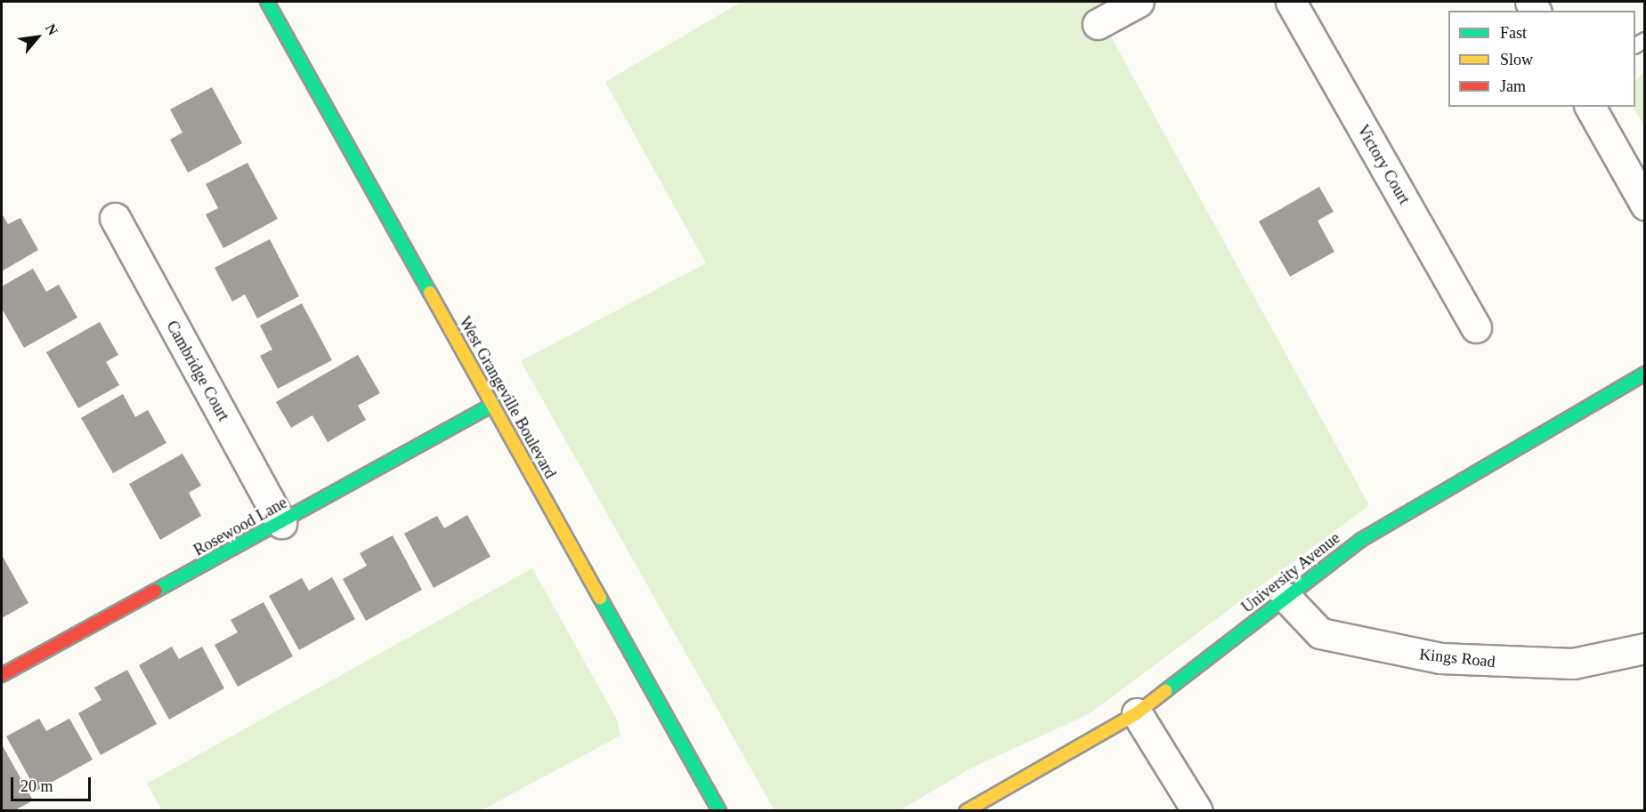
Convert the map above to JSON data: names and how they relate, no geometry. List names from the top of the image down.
{
  "streets": {
    "street": [
      "Victory Court",
      "Cambridge Court",
      "West Grangeville Boulevard",
      "Rosewood Lane",
      "University Avenue",
      "Kings Road"
    ]
  },
  "crossings": [
    ["Cambridge Court", "Rosewood Lane"],
    ["West Grangeville Boulevard", "Rosewood Lane"],
    ["University Avenue", "Kings Road"]
  ],
  "legend": ["Fast", "Slow", "Jam"],
  "scale_bar": "20 m",
  "north": "top right"
}
